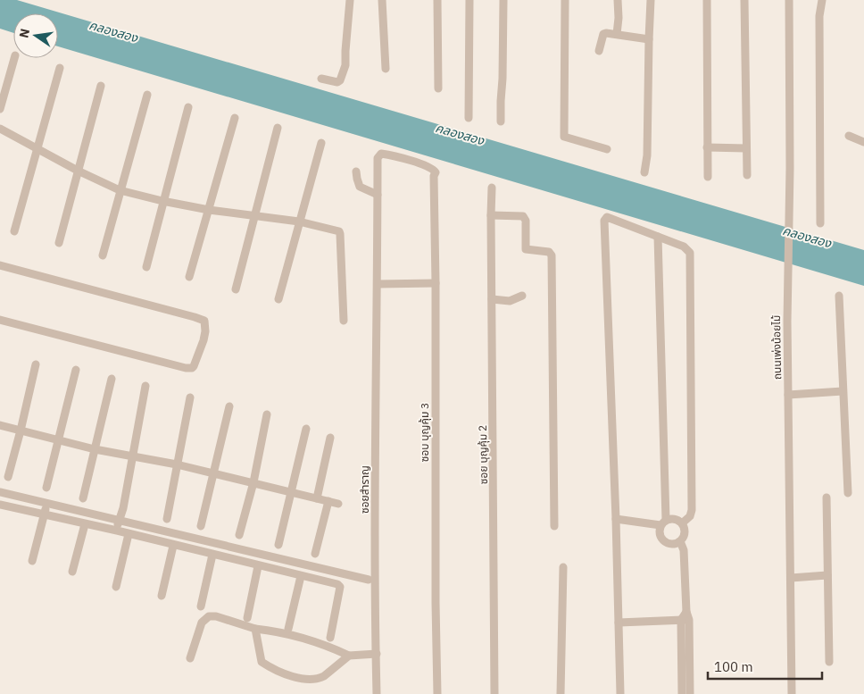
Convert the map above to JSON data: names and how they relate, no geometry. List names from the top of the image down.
{
  "streets": {
    "street": [
      "ถนนเพ่งน้อยไม้",
      "ซอบ บุญคุ้ม 3",
      "ซอย บุญคุ้ม 2",
      "ซอยสำราญ"
    ]
  },
  "crossings": [
    ["ซอบ บุญคุ้ม 3", "ซอยสำราญ"]
  ],
  "water": ["คลองสอง"],
  "scale_bar": "100 m",
  "north": "left"
}
